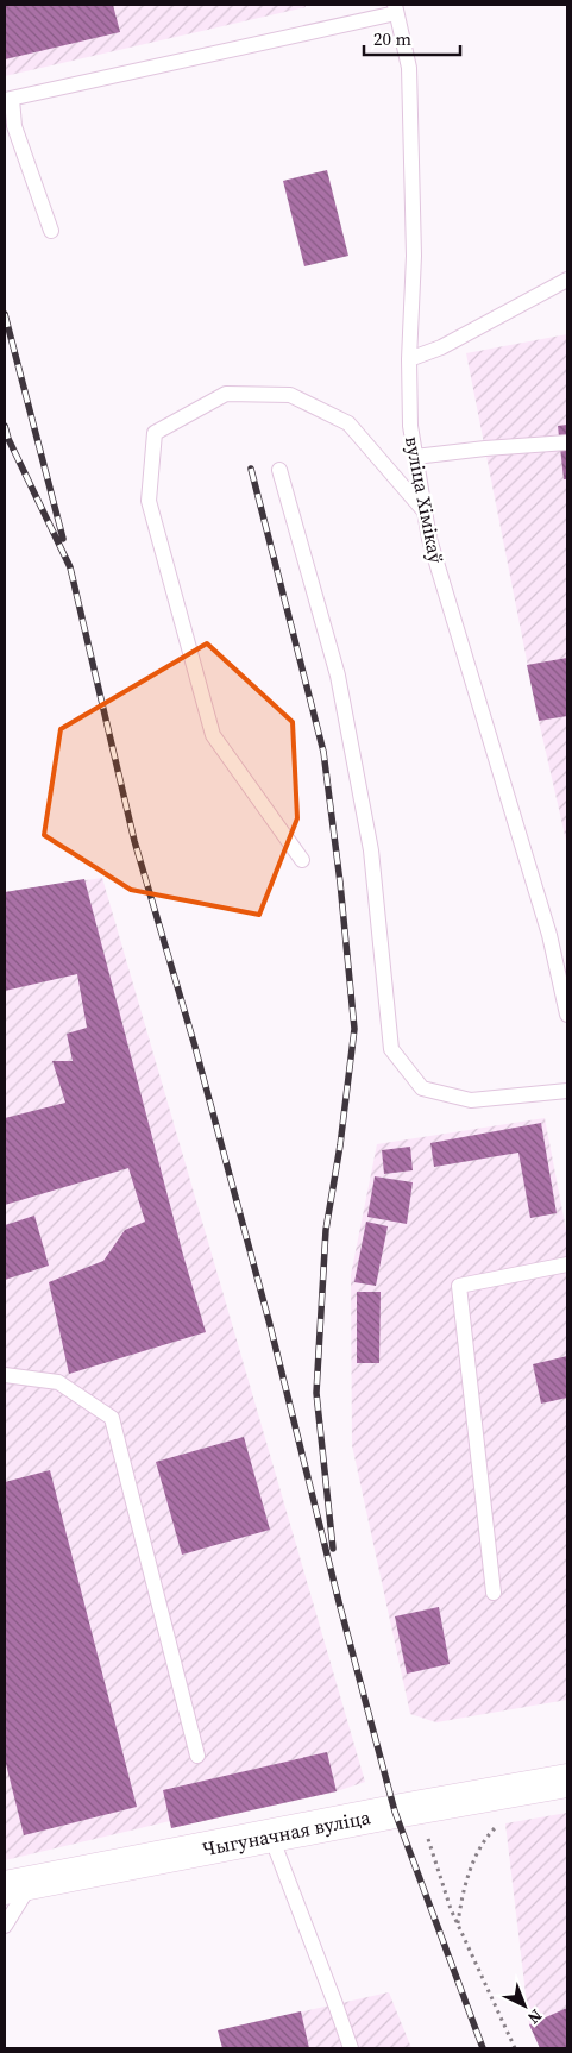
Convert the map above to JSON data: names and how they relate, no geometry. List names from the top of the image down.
{
  "streets": {
    "street": ["Чыгуначная вуліца"],
    "lane": ["вуліца Хімікаў"]
  },
  "scale_bar": "20 m",
  "north": "bottom right"
}
